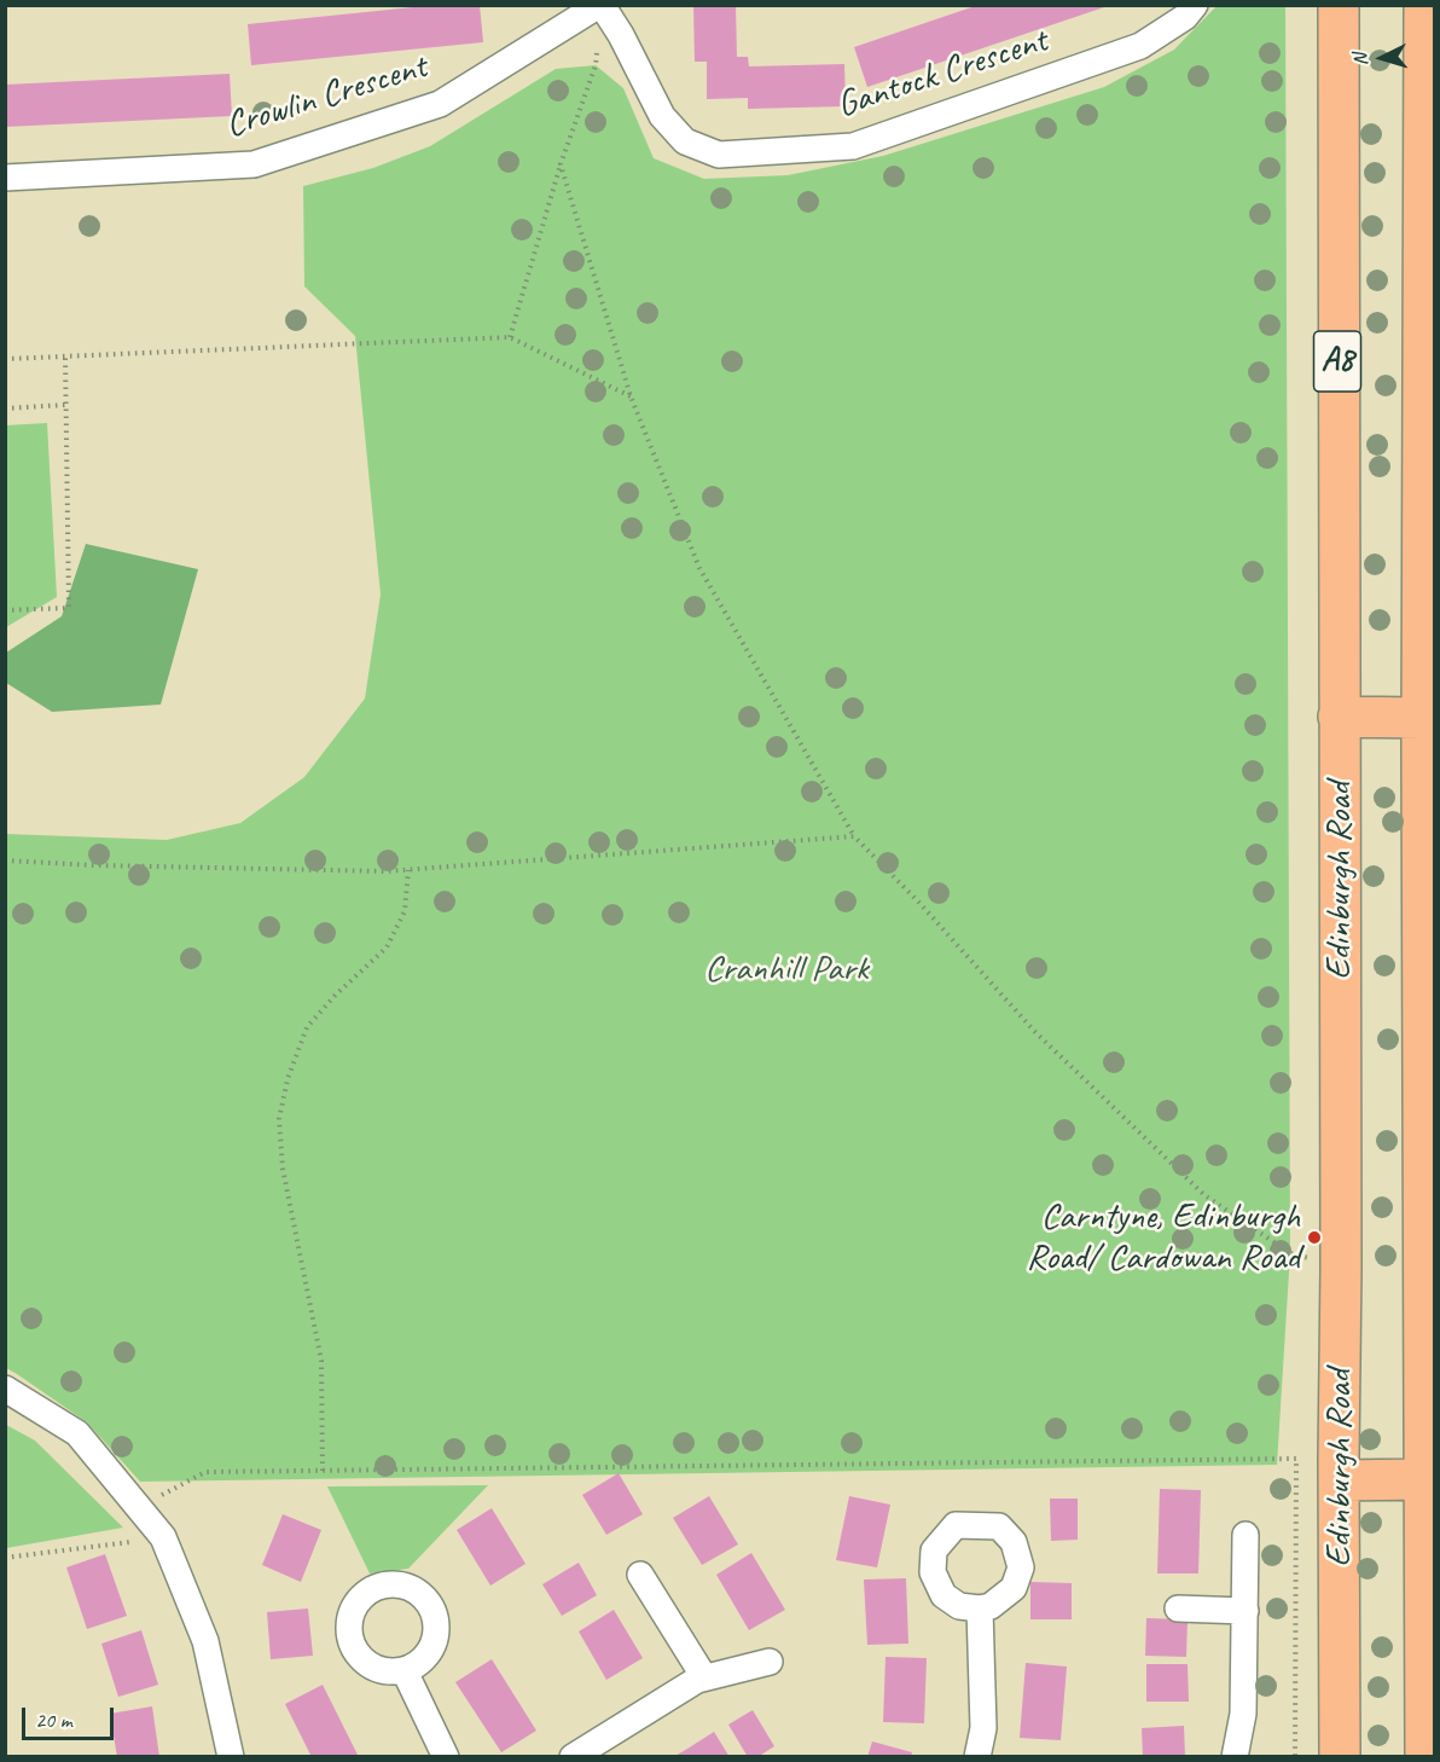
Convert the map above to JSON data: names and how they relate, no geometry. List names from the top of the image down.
{
  "streets": {
    "main road": ["A8", "Edinburgh Road"],
    "street": ["Gantock Crescent", "Crowlin Crescent"]
  },
  "crossings": [
    ["Gantock Crescent", "Crowlin Crescent"]
  ],
  "parks": ["Cranhill Park"],
  "places": ["Carntyne, Edinburgh Road/ Cardowan Road"],
  "scale_bar": "20 m",
  "north": "left"
}
